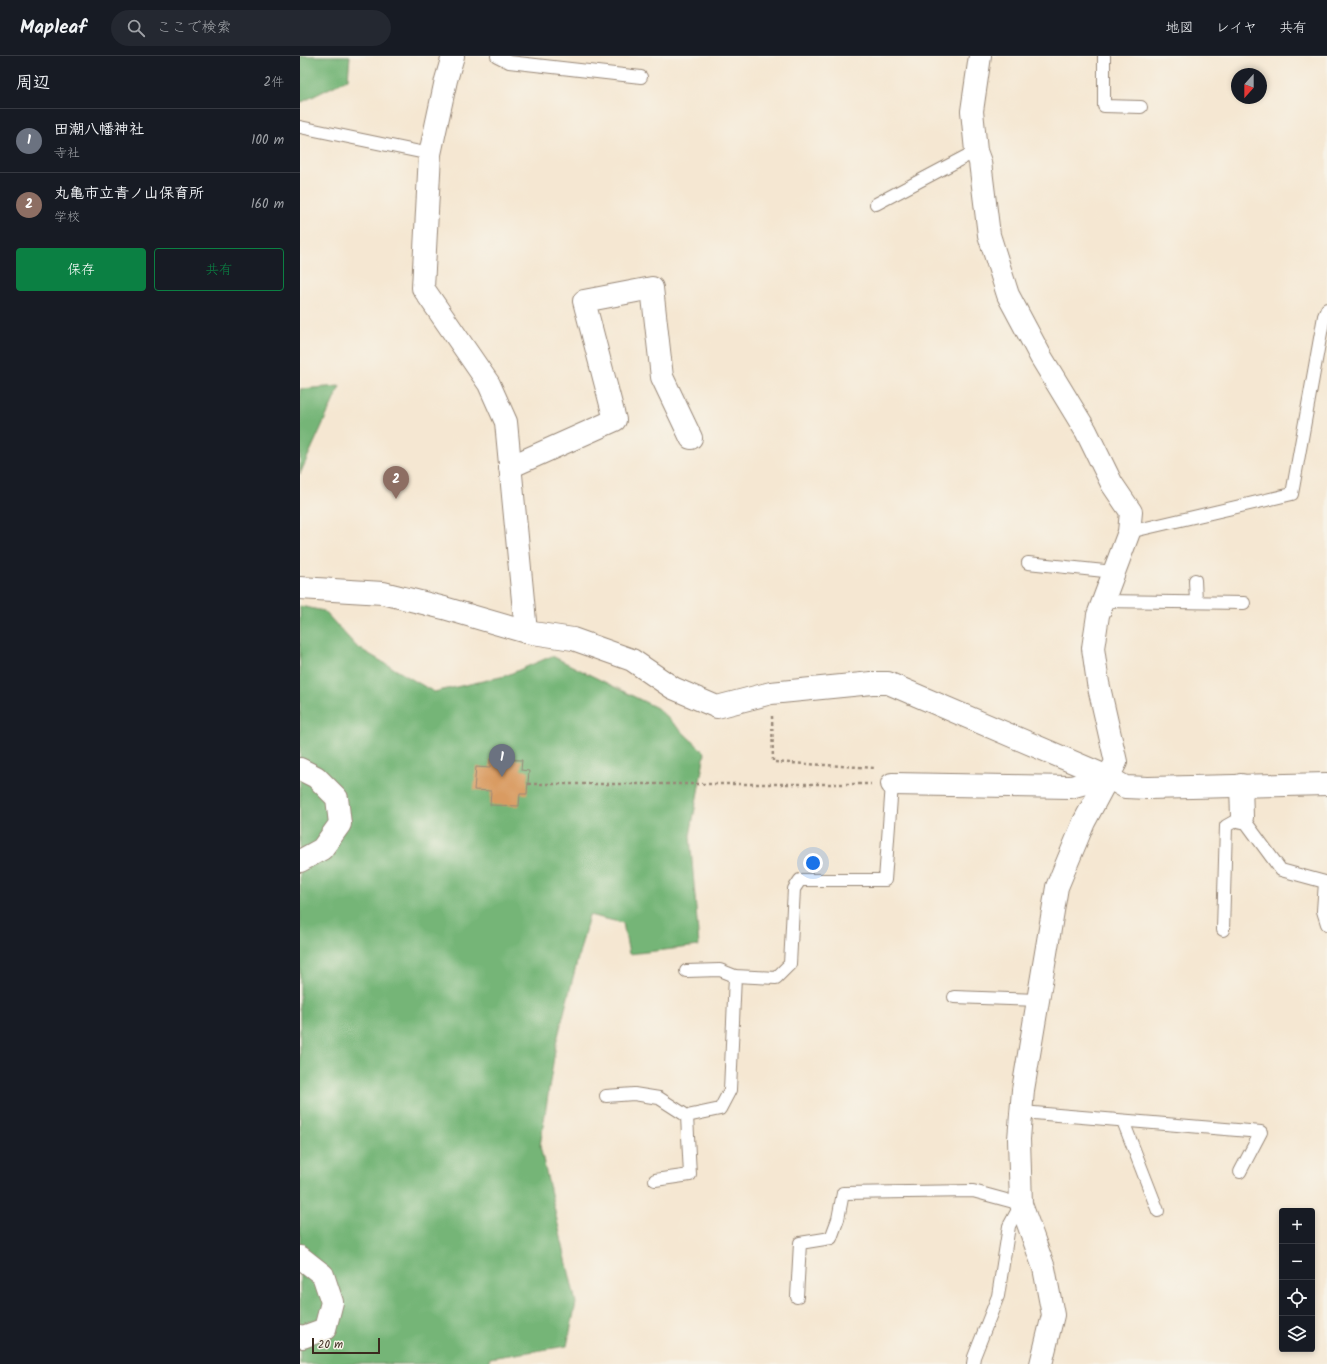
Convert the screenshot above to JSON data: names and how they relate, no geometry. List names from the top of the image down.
{
  "scale_bar": "20 m",
  "north": "bottom",
  "page": {
    "header": "Mapleaf",
    "search": "ここで検索",
    "nav": ["地図", "レイヤ", "共有"],
    "heading": ["周辺", "2件"],
    "list": [
      {
        "mark": "1",
        "name": "田潮八幡神社",
        "note": "寺社",
        "value": "100 m"
      },
      {
        "mark": "2",
        "name": "丸亀市立青ノ山保育所",
        "note": "学校",
        "value": "160 m"
      }
    ],
    "buttons": ["保存", "共有"],
    "pins": ["2", "1"],
    "map_buttons": ["+", "−"],
    "scale": "20 m"
  }
}
